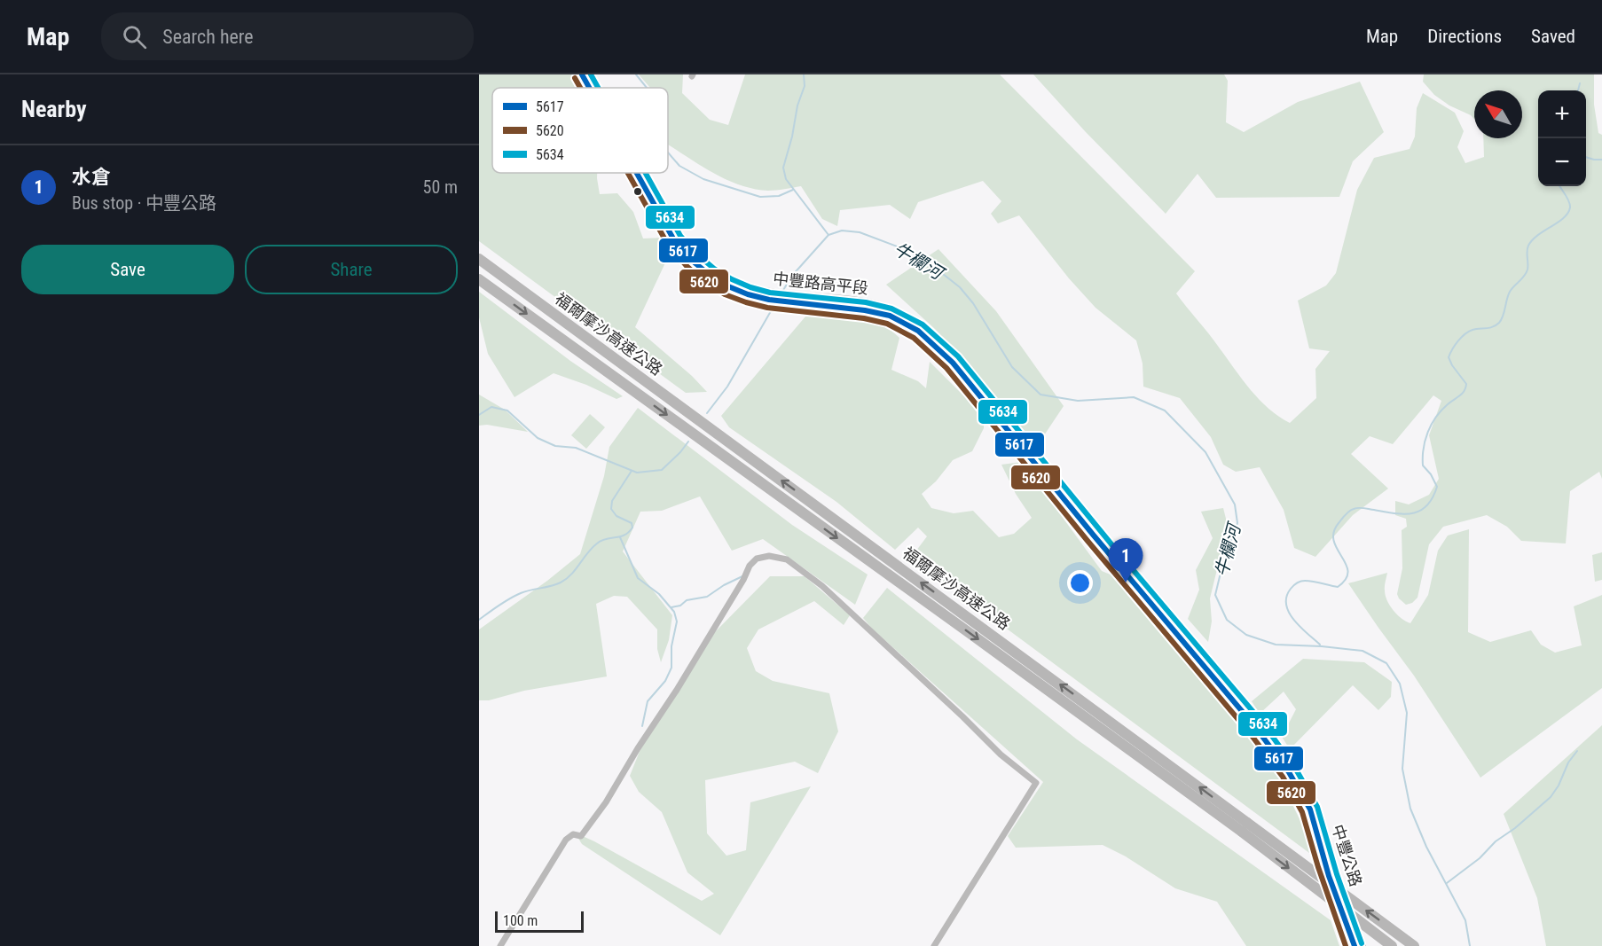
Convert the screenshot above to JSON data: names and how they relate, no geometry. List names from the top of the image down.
{
  "streets": {
    "highway": ["福爾摩沙高速公路"],
    "main road": ["中豐路高平段", "中豐公路"]
  },
  "crossings": [
    ["中豐路高平段", "中豐公路"]
  ],
  "water": ["牛欄河"],
  "lines": ["transit line 5617", "transit line 5634", "transit line 5620"],
  "legend": ["5617", "5620", "5634"],
  "scale_bar": "100 m",
  "north": "top left",
  "page": {
    "header": "Map",
    "search": "Search here",
    "nav": ["Map", "Directions", "Saved"],
    "heading": "Nearby",
    "map_buttons": ["+", "−"],
    "list": [
      {
        "mark": "1",
        "name": "水倉",
        "note": "Bus stop · 中豐公路",
        "value": "50 m"
      }
    ],
    "buttons": ["Save", "Share"],
    "pins": "1",
    "scale": "100 m"
  }
}
